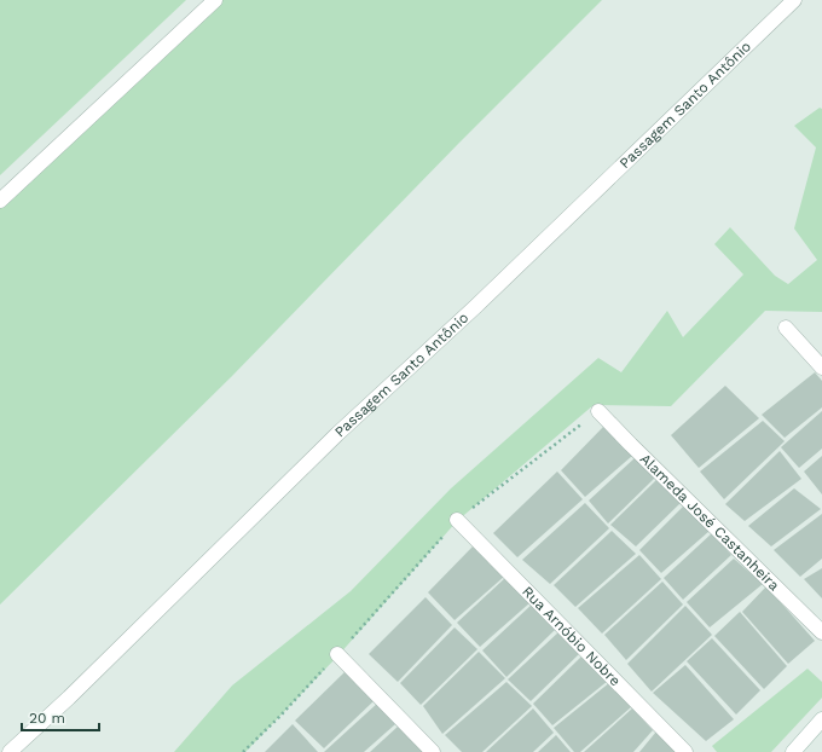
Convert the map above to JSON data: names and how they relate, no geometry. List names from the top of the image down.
{
  "streets": {
    "street": ["Passagem Santo Antônio", "Alameda José Castanheira", "Rua Arnóbio Nobre"]
  },
  "scale_bar": "20 m"
}
